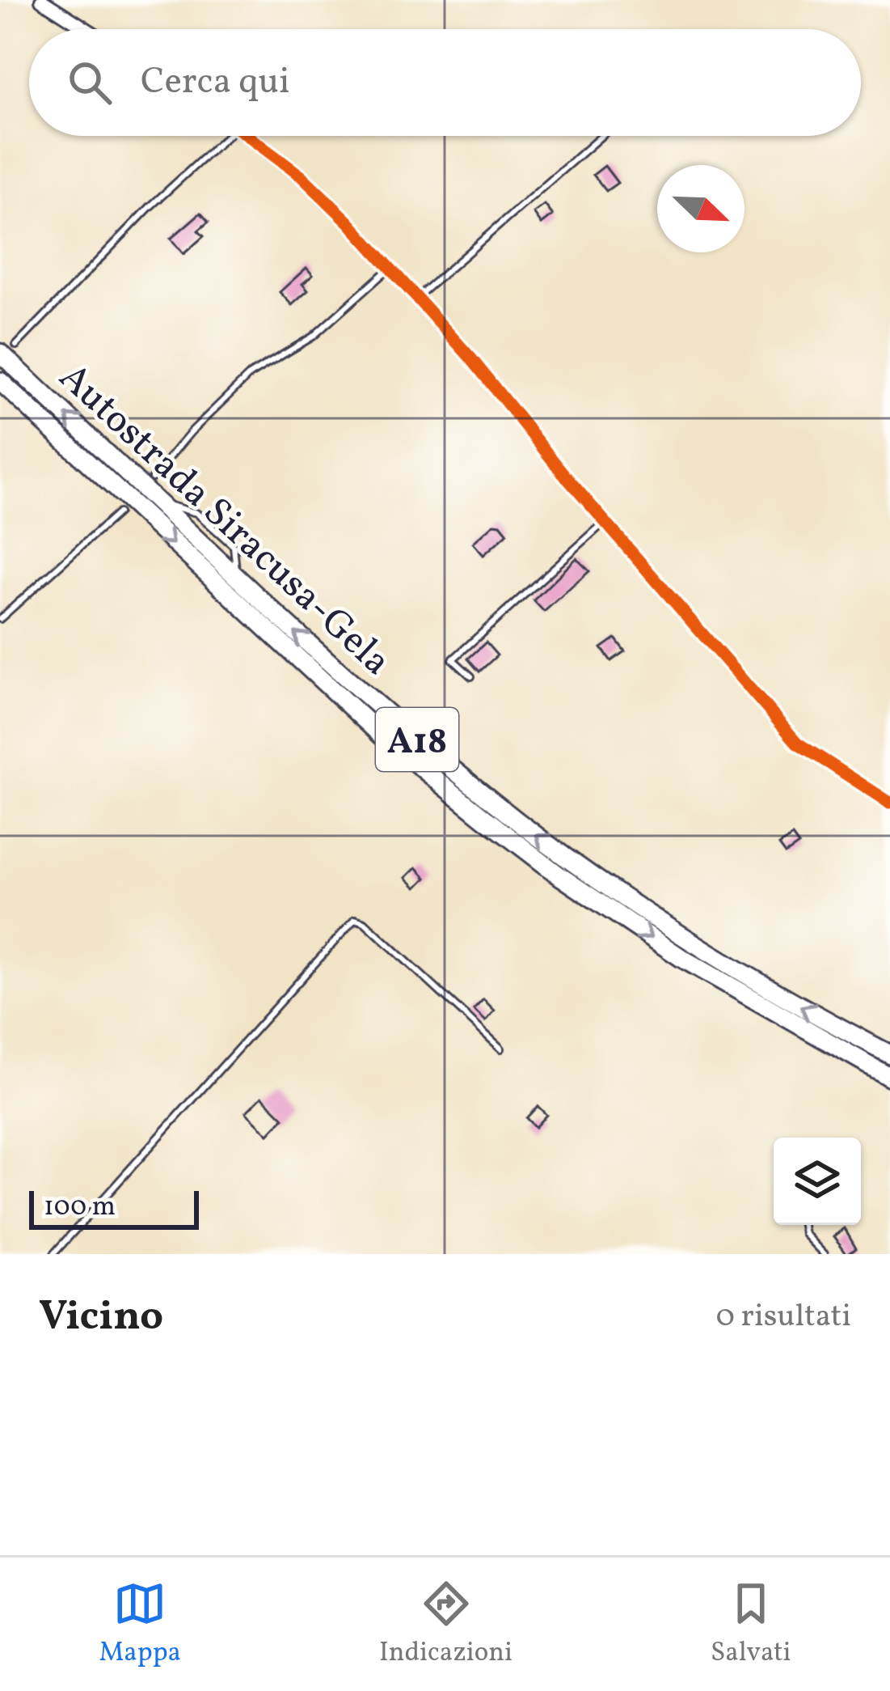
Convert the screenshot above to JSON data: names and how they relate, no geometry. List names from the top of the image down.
{
  "streets": {
    "highway": ["Autostrada Siracusa-Gela", "A18"]
  },
  "scale_bar": "100 m",
  "north": "bottom right",
  "page": {
    "search": "Cerca qui",
    "scale": "100 m",
    "heading": ["Vicino", "0 risultati"],
    "nav": ["Mappa", "Indicazioni", "Salvati"]
  }
}
